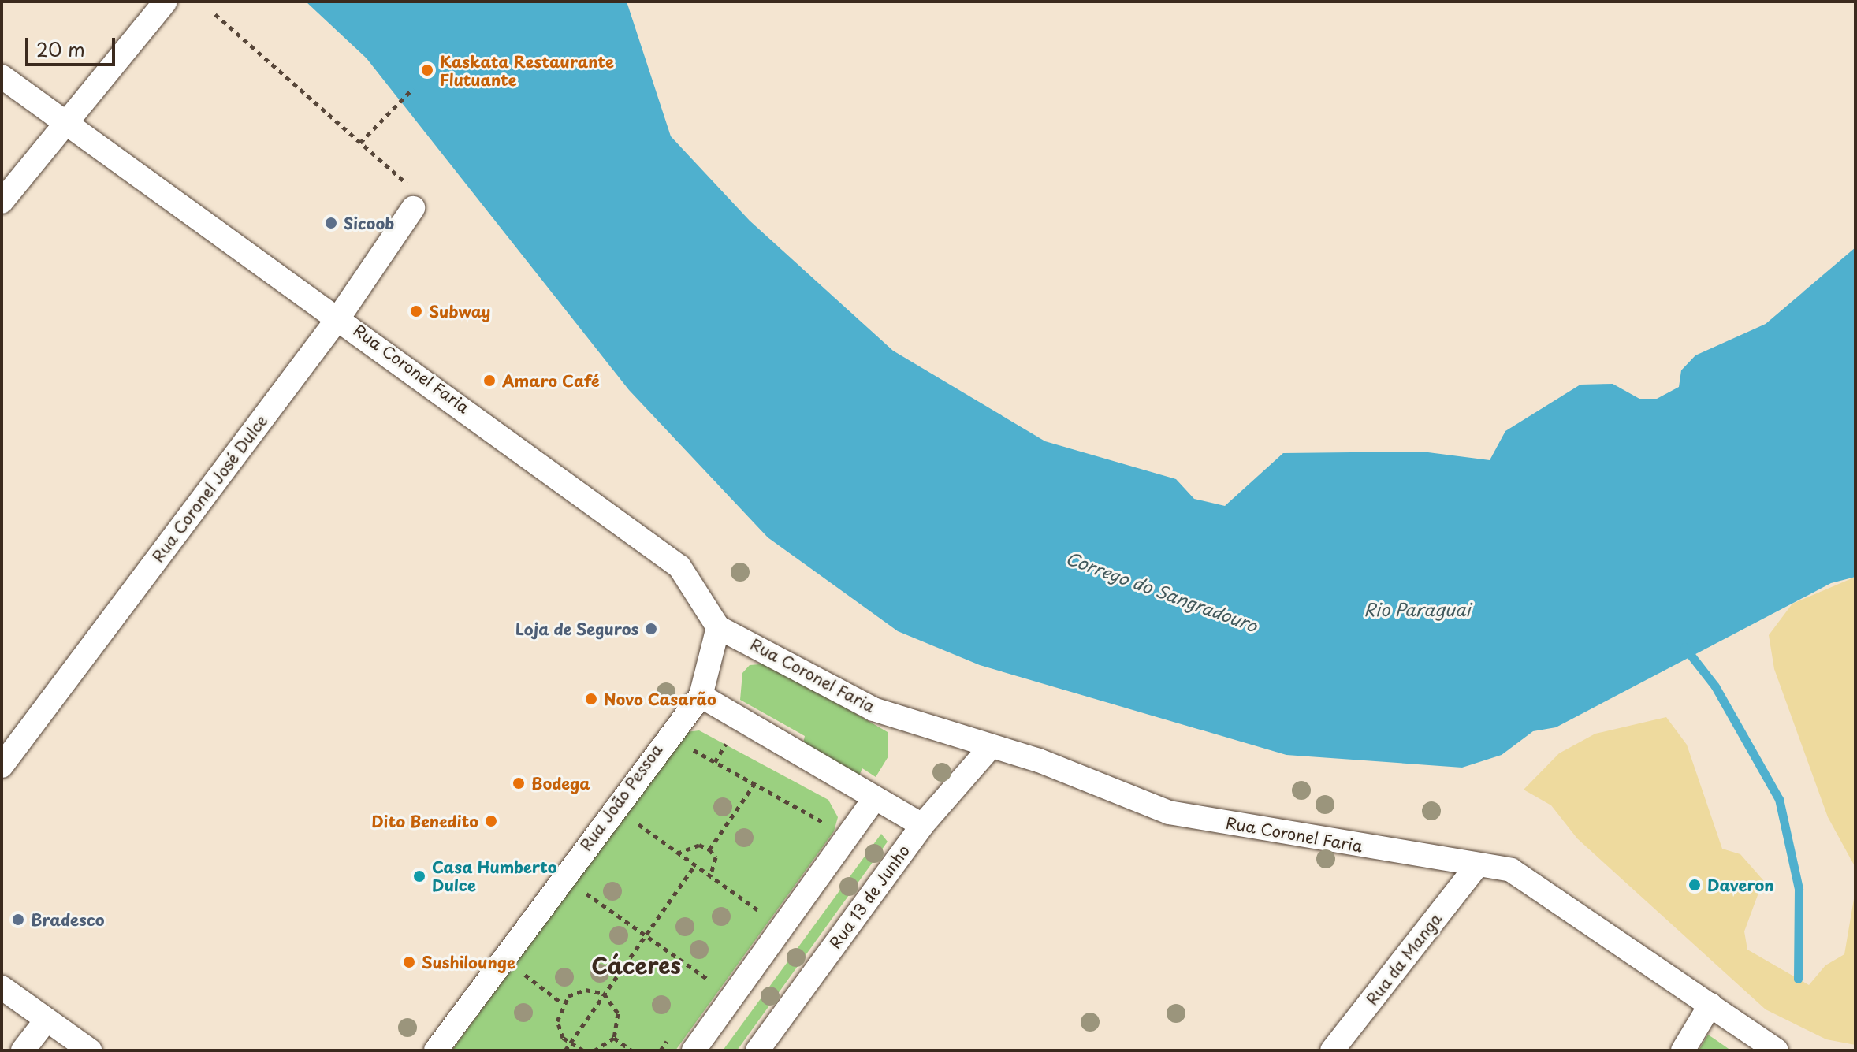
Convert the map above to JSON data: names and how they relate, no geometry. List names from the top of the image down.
{
  "streets": {
    "street": [
      "Rua Coronel Faria",
      "Rua Coronel José Dulce",
      "Rua João Pessoa",
      "Rua 13 de Junho",
      "Rua da Manga"
    ]
  },
  "crossings": [
    ["Rua Coronel Faria", "Rua Coronel José Dulce"],
    ["Rua Coronel Faria", "Rua João Pessoa"],
    ["Rua Coronel Faria", "Rua 13 de Junho"],
    ["Rua Coronel Faria", "Rua da Manga"]
  ],
  "districts": ["Cáceres"],
  "water": ["Corrego do Sangradouro", "Rio Paraguai"],
  "places": [
    "Kaskata Restaurante Flutuante",
    "Sicoob",
    "Subway",
    "Amaro Café",
    "Loja de Seguros",
    "Novo Casarão",
    "Bodega",
    "Dito Benedito",
    "Casa Humberto Dulce",
    "Daveron",
    "Bradesco",
    "Sushilounge"
  ],
  "scale_bar": "20 m"
}
